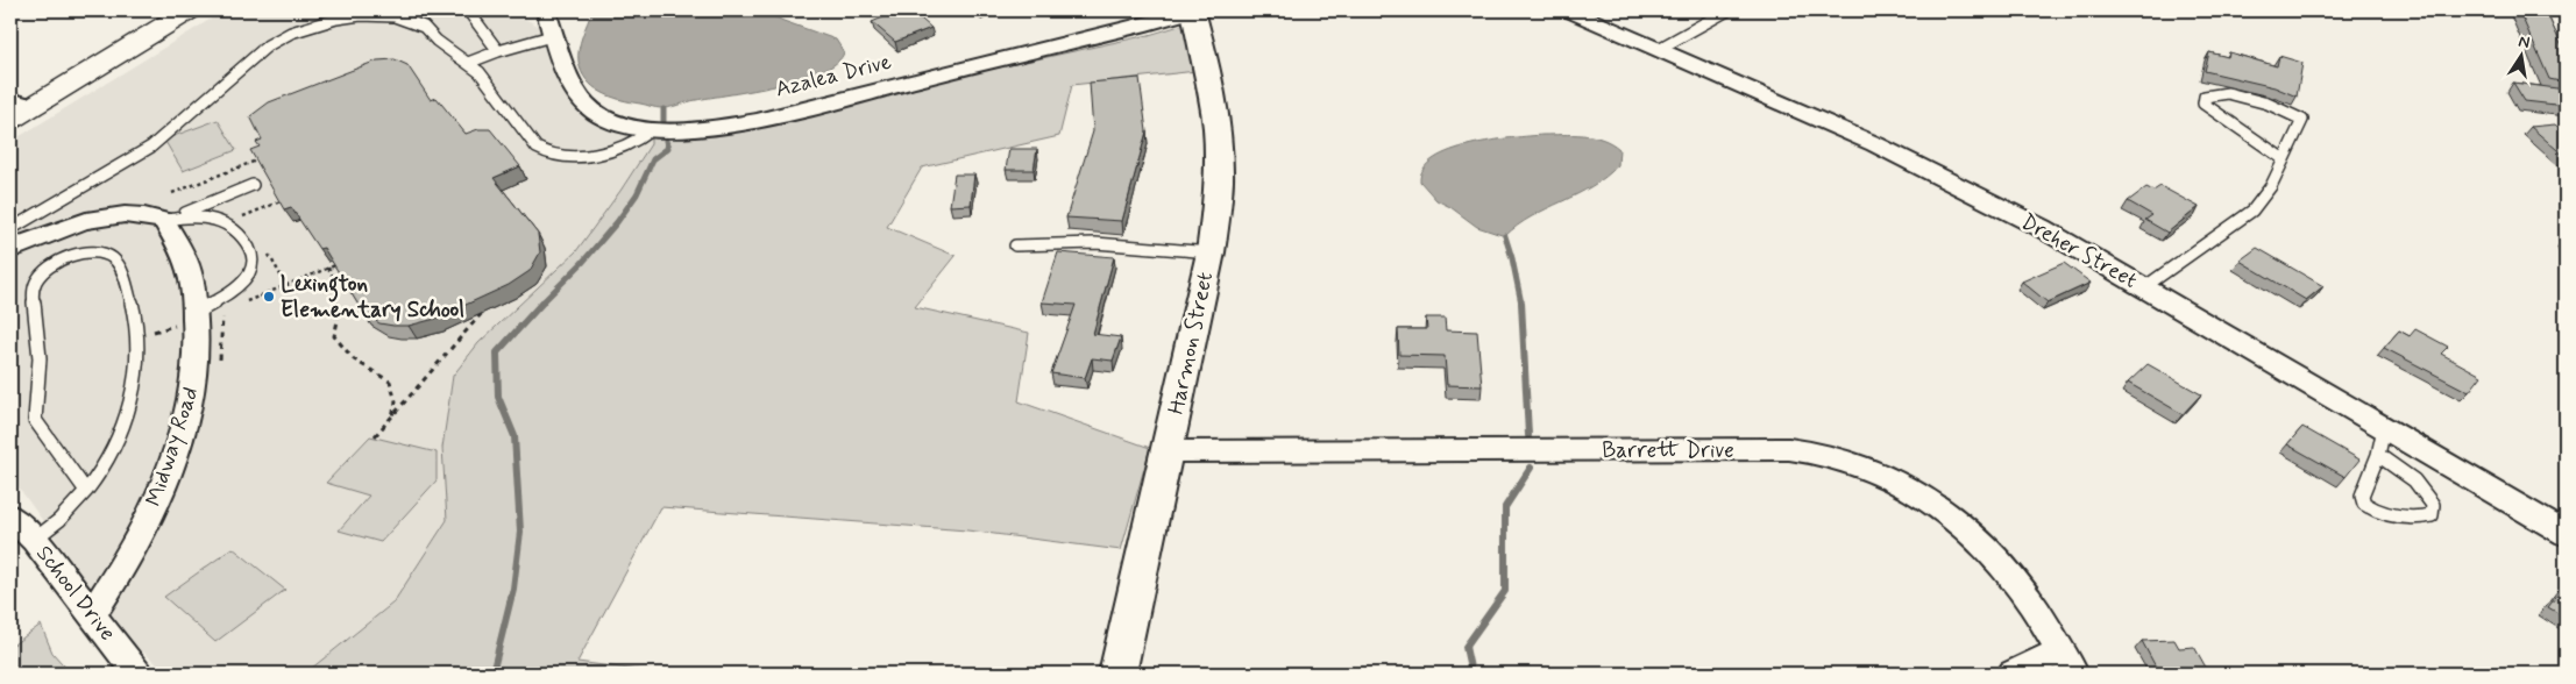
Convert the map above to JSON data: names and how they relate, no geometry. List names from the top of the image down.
{
  "streets": {
    "street": [
      "Azalea Drive",
      "Dreher Street",
      "Harmon Street",
      "Midway Road",
      "Barrett Drive",
      "School Drive"
    ]
  },
  "crossings": [
    ["Azalea Drive", "Harmon Street"],
    ["Harmon Street", "Barrett Drive"],
    ["Midway Road", "School Drive"]
  ],
  "places": ["Lexington Elementary School"],
  "north": "top"
}
